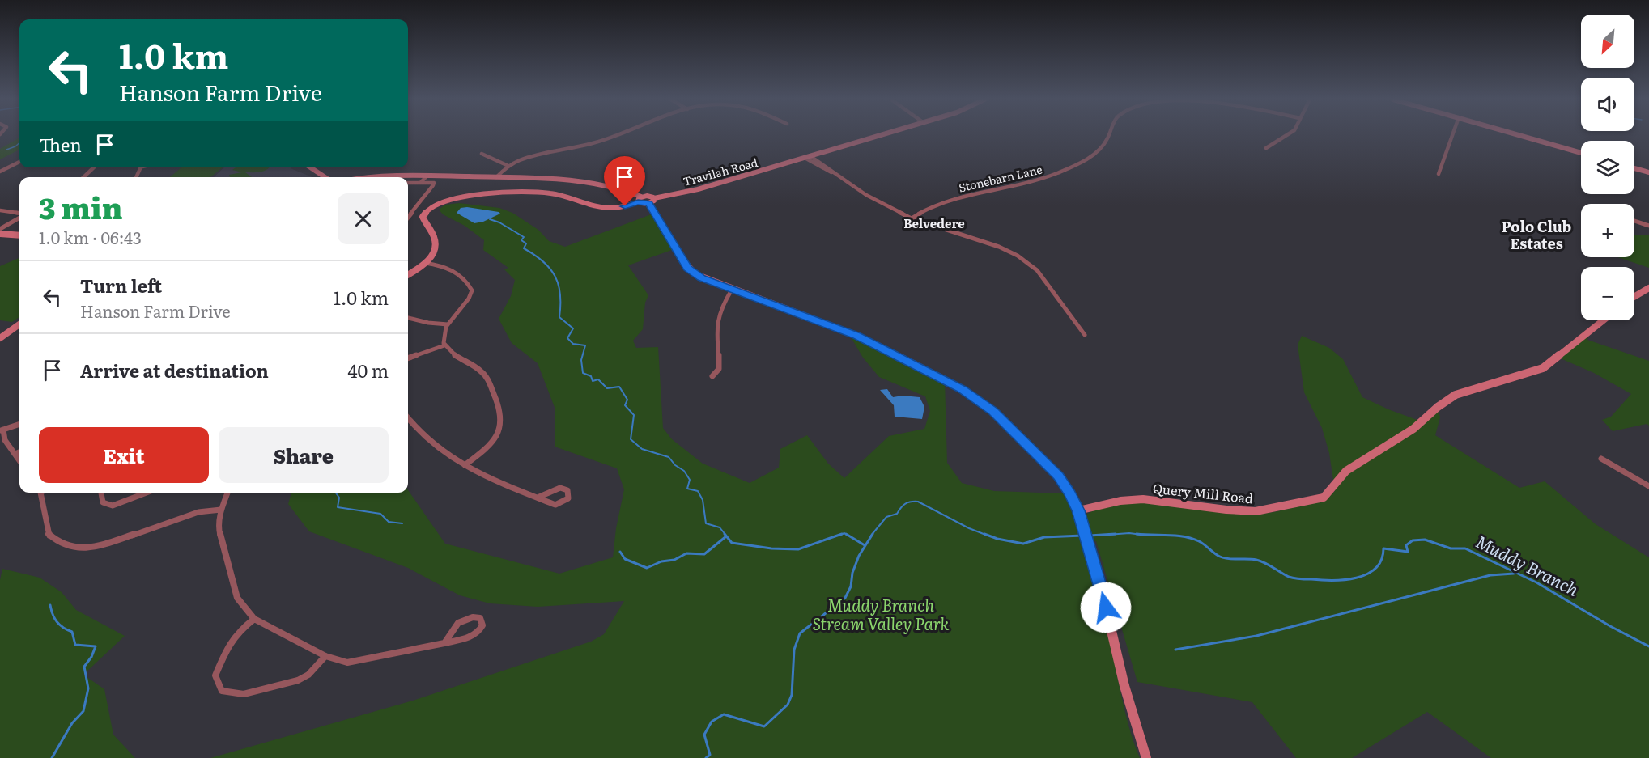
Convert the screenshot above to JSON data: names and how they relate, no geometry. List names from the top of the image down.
{
  "streets": {
    "street": ["Travilah Road", "Stonebarn Lane", "Query Mill Road"]
  },
  "districts": ["Belvedere", "Polo Club Estates"],
  "water": ["Muddy Branch"],
  "parks": ["Muddy Branch Stream Valley Park"],
  "north": "bottom left",
  "page": {
    "map_buttons": ["+", "−"],
    "turn": ["1.0 km", "Hanson Farm Drive"],
    "then": "Then",
    "heading": ["3 min", "1.0 km · 06:43"],
    "list": [
      {
        "name": "Turn left",
        "note": "Hanson Farm Drive",
        "value": "1.0 km"
      },
      {
        "name": "Arrive at destination",
        "value": "40 m"
      }
    ],
    "buttons": ["Exit", "Share"]
  }
}
